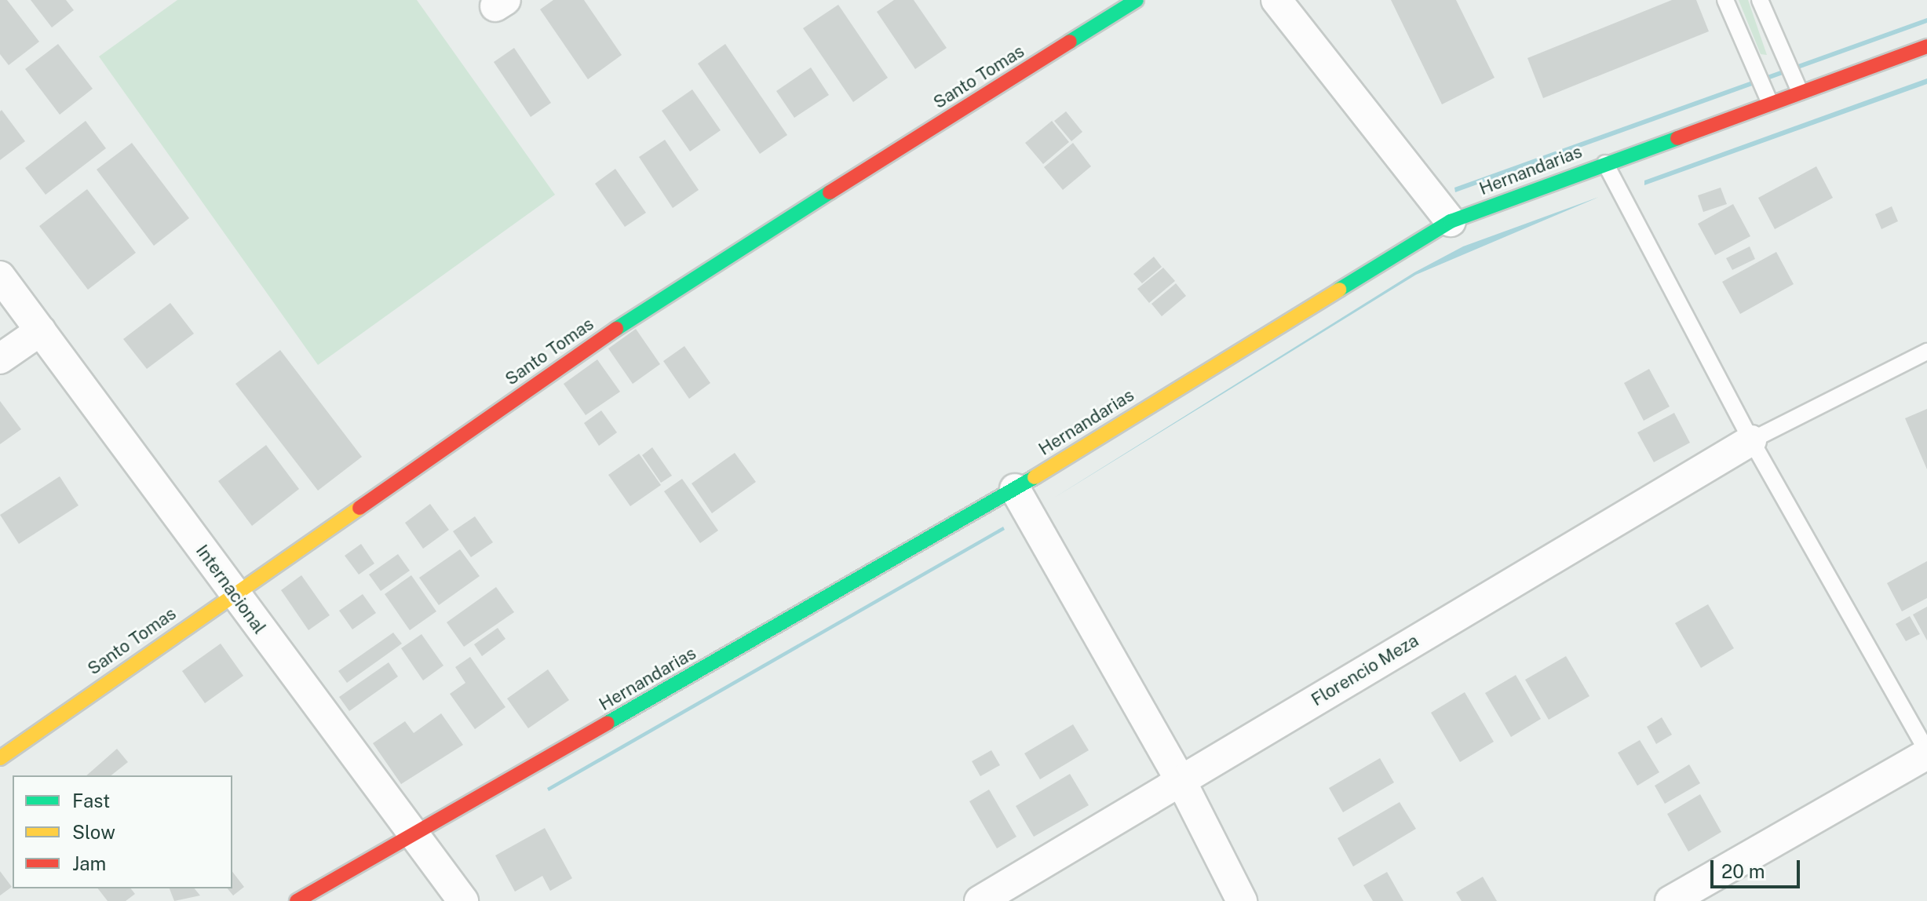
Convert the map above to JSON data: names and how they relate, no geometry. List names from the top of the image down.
{
  "streets": {
    "street": [
      "Santo Tomas",
      "Hernandarias",
      "Internacional",
      "Florencio Meza"
    ]
  },
  "crossings": [
    ["Santo Tomas", "Internacional"],
    ["Hernandarias", "Internacional"]
  ],
  "legend": ["Fast", "Slow", "Jam"],
  "scale_bar": "20 m"
}
